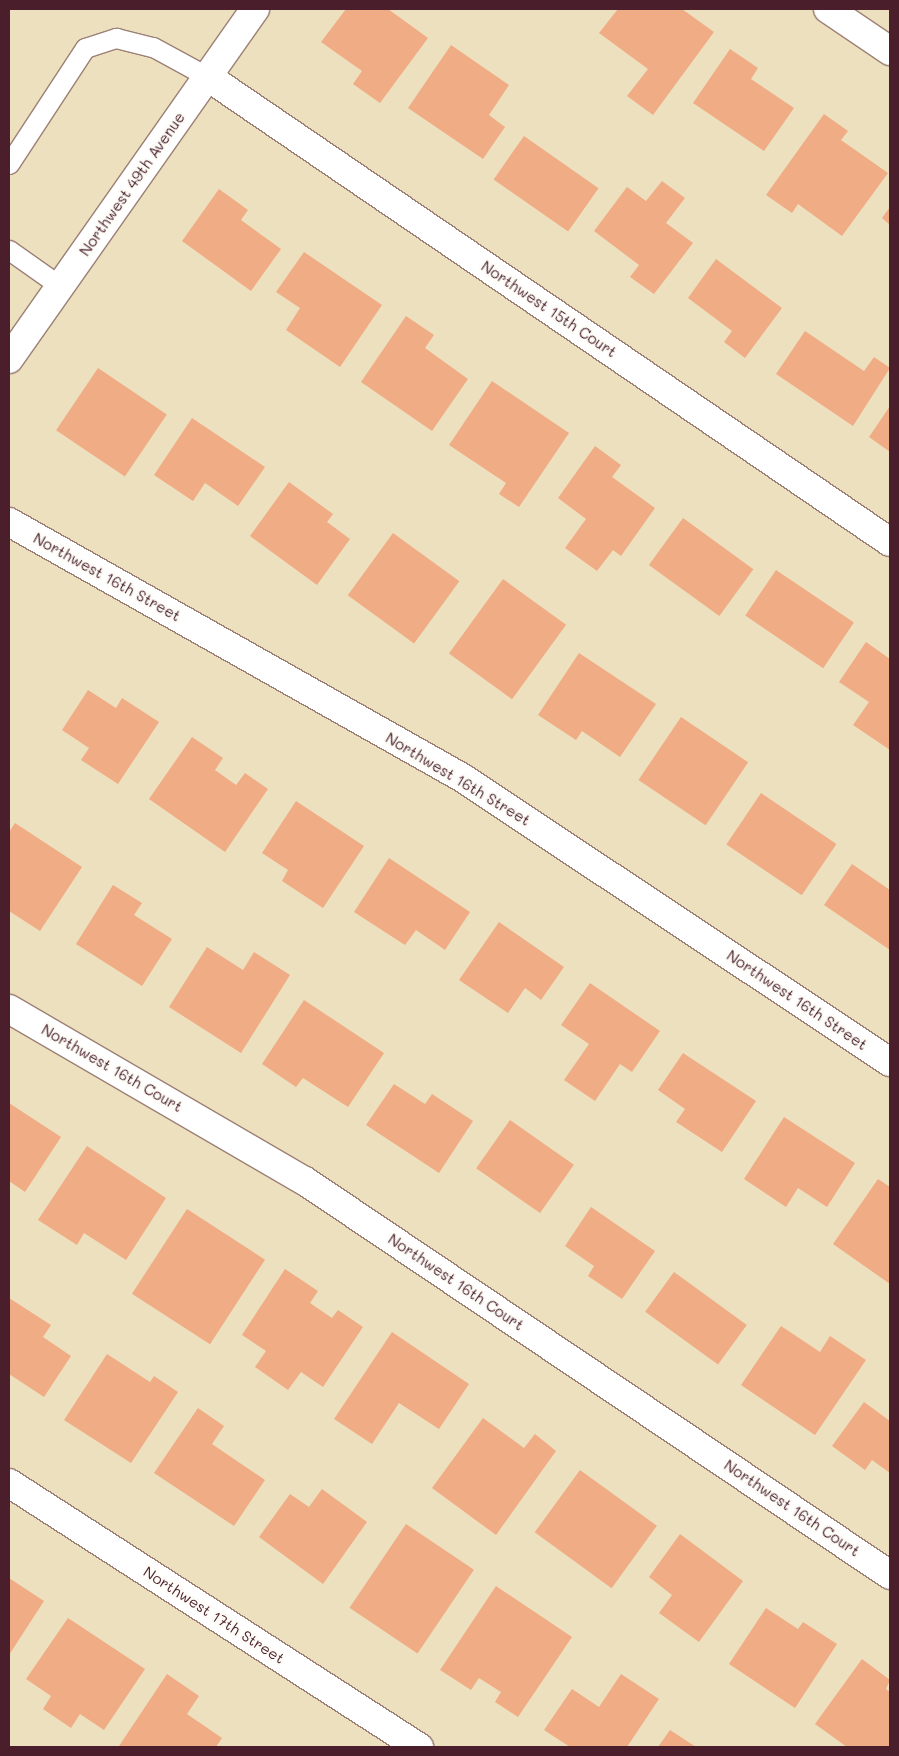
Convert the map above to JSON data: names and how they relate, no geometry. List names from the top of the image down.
{
  "streets": {
    "street": [
      "Northwest 49th Avenue",
      "Northwest 15th Court",
      "Northwest 16th Street",
      "Northwest 16th Court",
      "Northwest 17th Street"
    ]
  },
  "crossings": [
    ["Northwest 49th Avenue", "Northwest 15th Court"]
  ]
}
